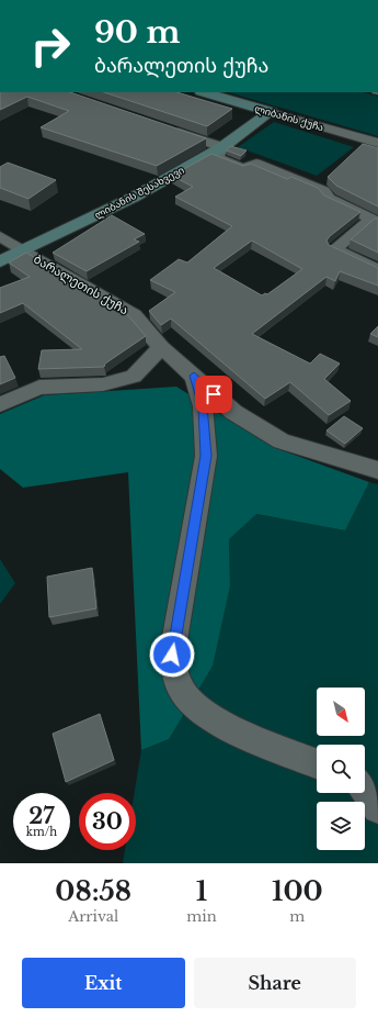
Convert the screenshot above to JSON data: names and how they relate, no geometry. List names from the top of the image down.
{
  "streets": {
    "street": ["ლიბანის ქუჩა", "ლიბანის შესახვევი", "ბარალეთის ქუჩა"]
  },
  "crossings": [
    ["ლიბანის ქუჩა", "ლიბანის შესახვევი"],
    ["ლიბანის შესახვევი", "ბარალეთის ქუჩა"]
  ],
  "north": "bottom right",
  "page": {
    "turn": ["90 m", "ბარალეთის ქუჩა"],
    "speed": "27 km/h",
    "limit": "30",
    "eta": [
      "08:58",
      "Arrival",
      "1",
      "min",
      "100",
      "m"
    ],
    "buttons": ["Exit", "Share"]
  }
}
